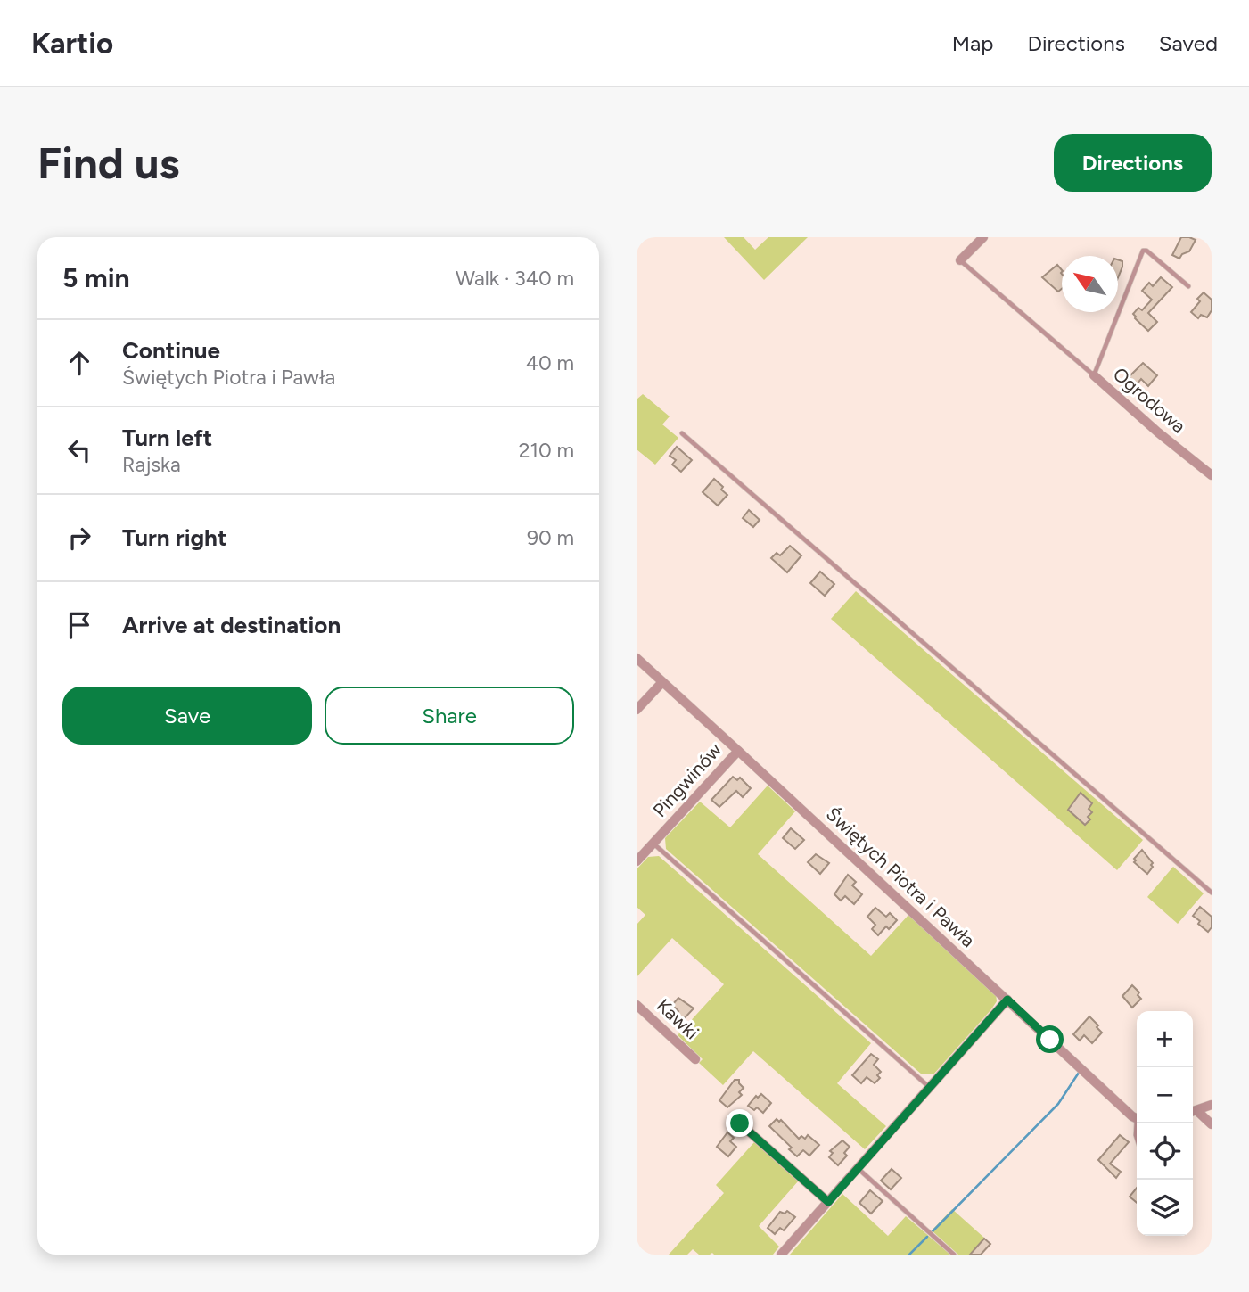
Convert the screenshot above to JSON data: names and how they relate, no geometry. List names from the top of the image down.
{
  "streets": {
    "street": [
      "Ogrodowa",
      "Pingwinów",
      "Świętych Piotra i Pawła",
      "Kawki"
    ]
  },
  "crossings": [
    ["Pingwinów", "Świętych Piotra i Pawła"]
  ],
  "north": "top left",
  "page": {
    "header": "Kartio",
    "nav": ["Map", "Directions", "Saved"],
    "buttons": [
      "Directions",
      ["Save", "Share"]
    ],
    "title": "Find us",
    "heading": ["5 min", "Walk · 340 m"],
    "list": [
      ["Continue", "Świętych Piotra i Pawła", "40 m"],
      ["Turn left", "Rajska", "210 m"],
      ["Turn right", "90 m"],
      "Arrive at destination"
    ],
    "map_buttons": ["+", "−"]
  }
}
